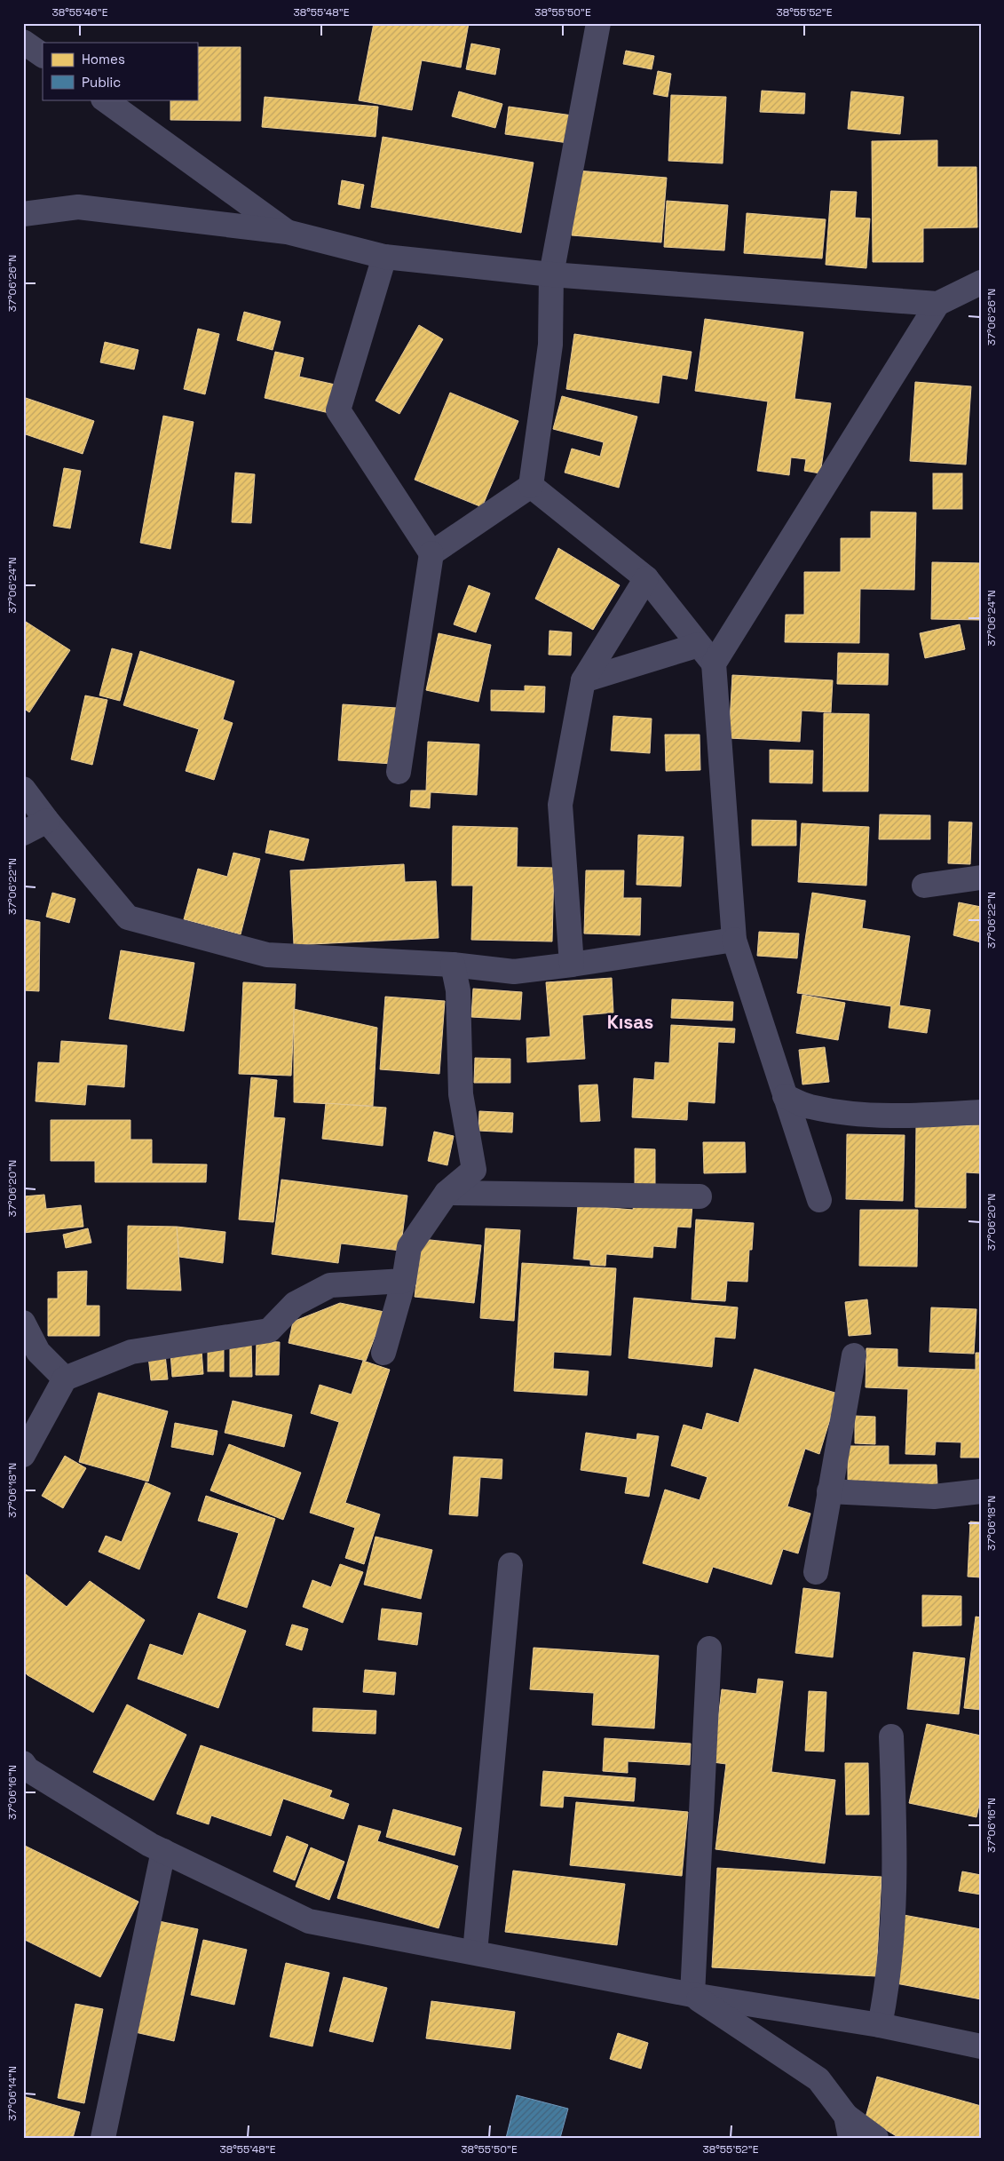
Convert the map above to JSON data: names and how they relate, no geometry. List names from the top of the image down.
{
  "districts": ["Kısas"],
  "legend": ["Homes", "Public"],
  "coordinates": [
    "38°55'46\"E",
    "38°55'48\"E",
    "38°55'50\"E",
    "38°55'52\"E",
    "37°06'26\"N",
    "37°06'24\"N",
    "37°06'22\"N",
    "37°06'20\"N",
    "37°06'18\"N",
    "37°06'16\"N",
    "37°06'14\"N"
  ]
}
